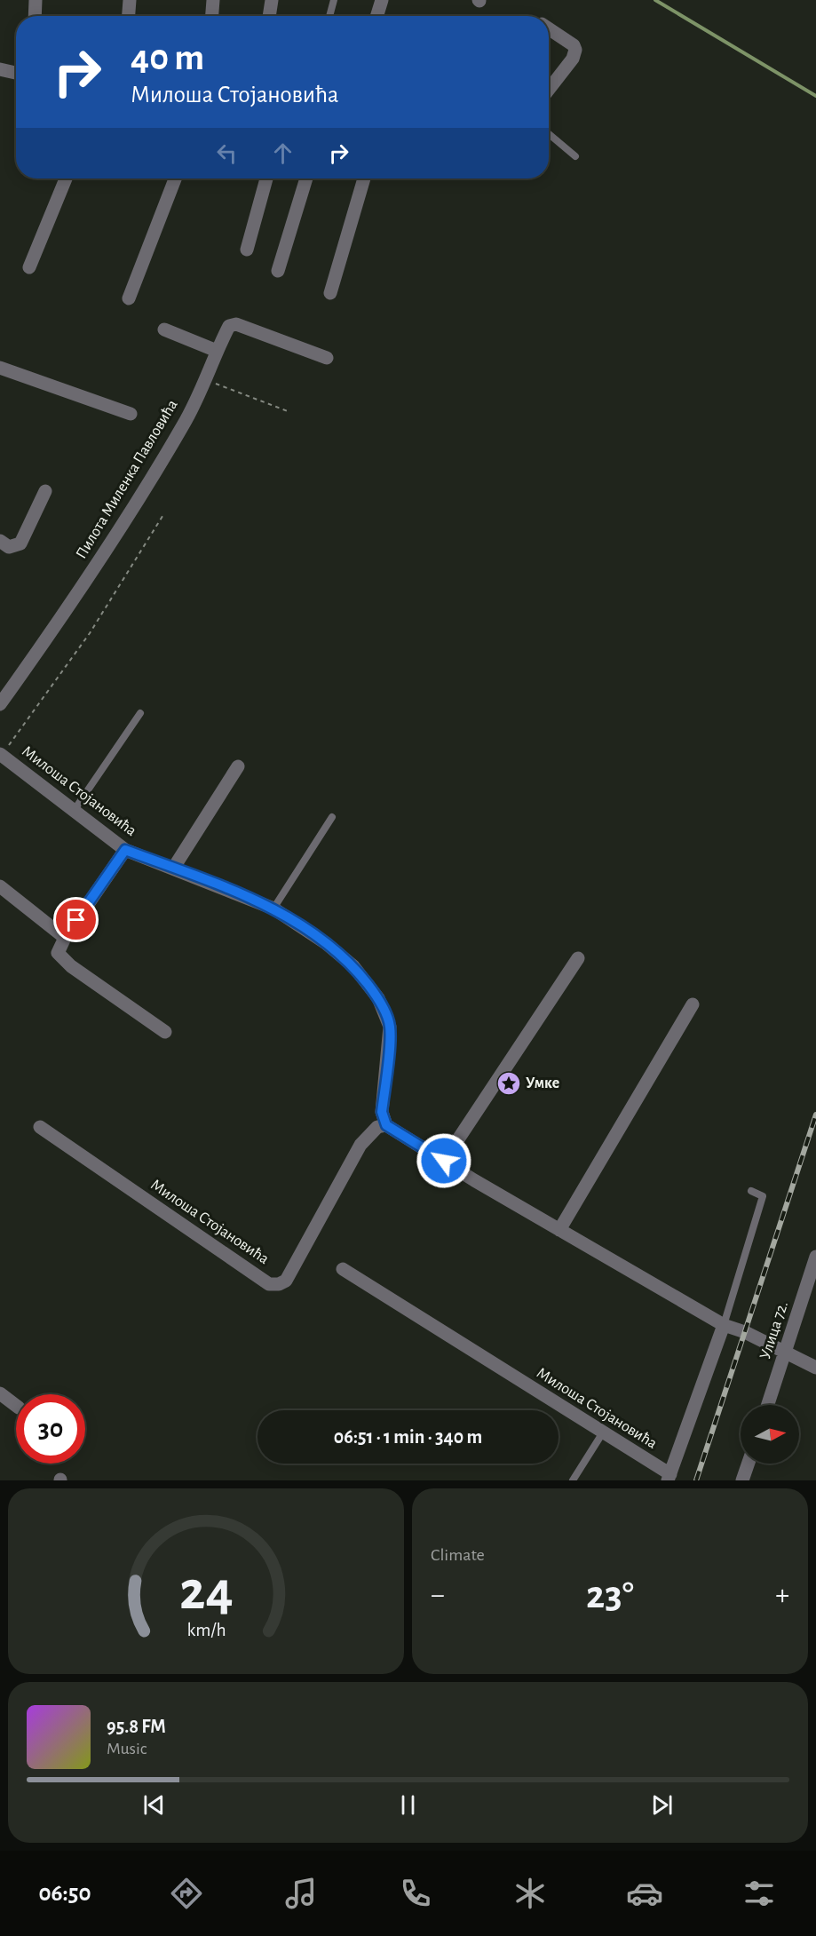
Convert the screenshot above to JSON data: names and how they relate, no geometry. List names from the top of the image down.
{
  "streets": {
    "street": ["Пилота Миленка Павловића", "Милоша Стојановића", "Улица 72."]
  },
  "places": {
    "place": ["Умке"]
  },
  "north": "right",
  "page": {
    "turn": ["40 m", "Милоша Стојановића"],
    "limit": "30",
    "trip": "06:51 · 1 min · 340 m",
    "tile": "Climate",
    "heat": ["−", "23°", "+"],
    "song": ["95.8 FM", "Music"],
    "tabs": "06:50",
    "gauge": ["24", "km/h"]
  }
}
